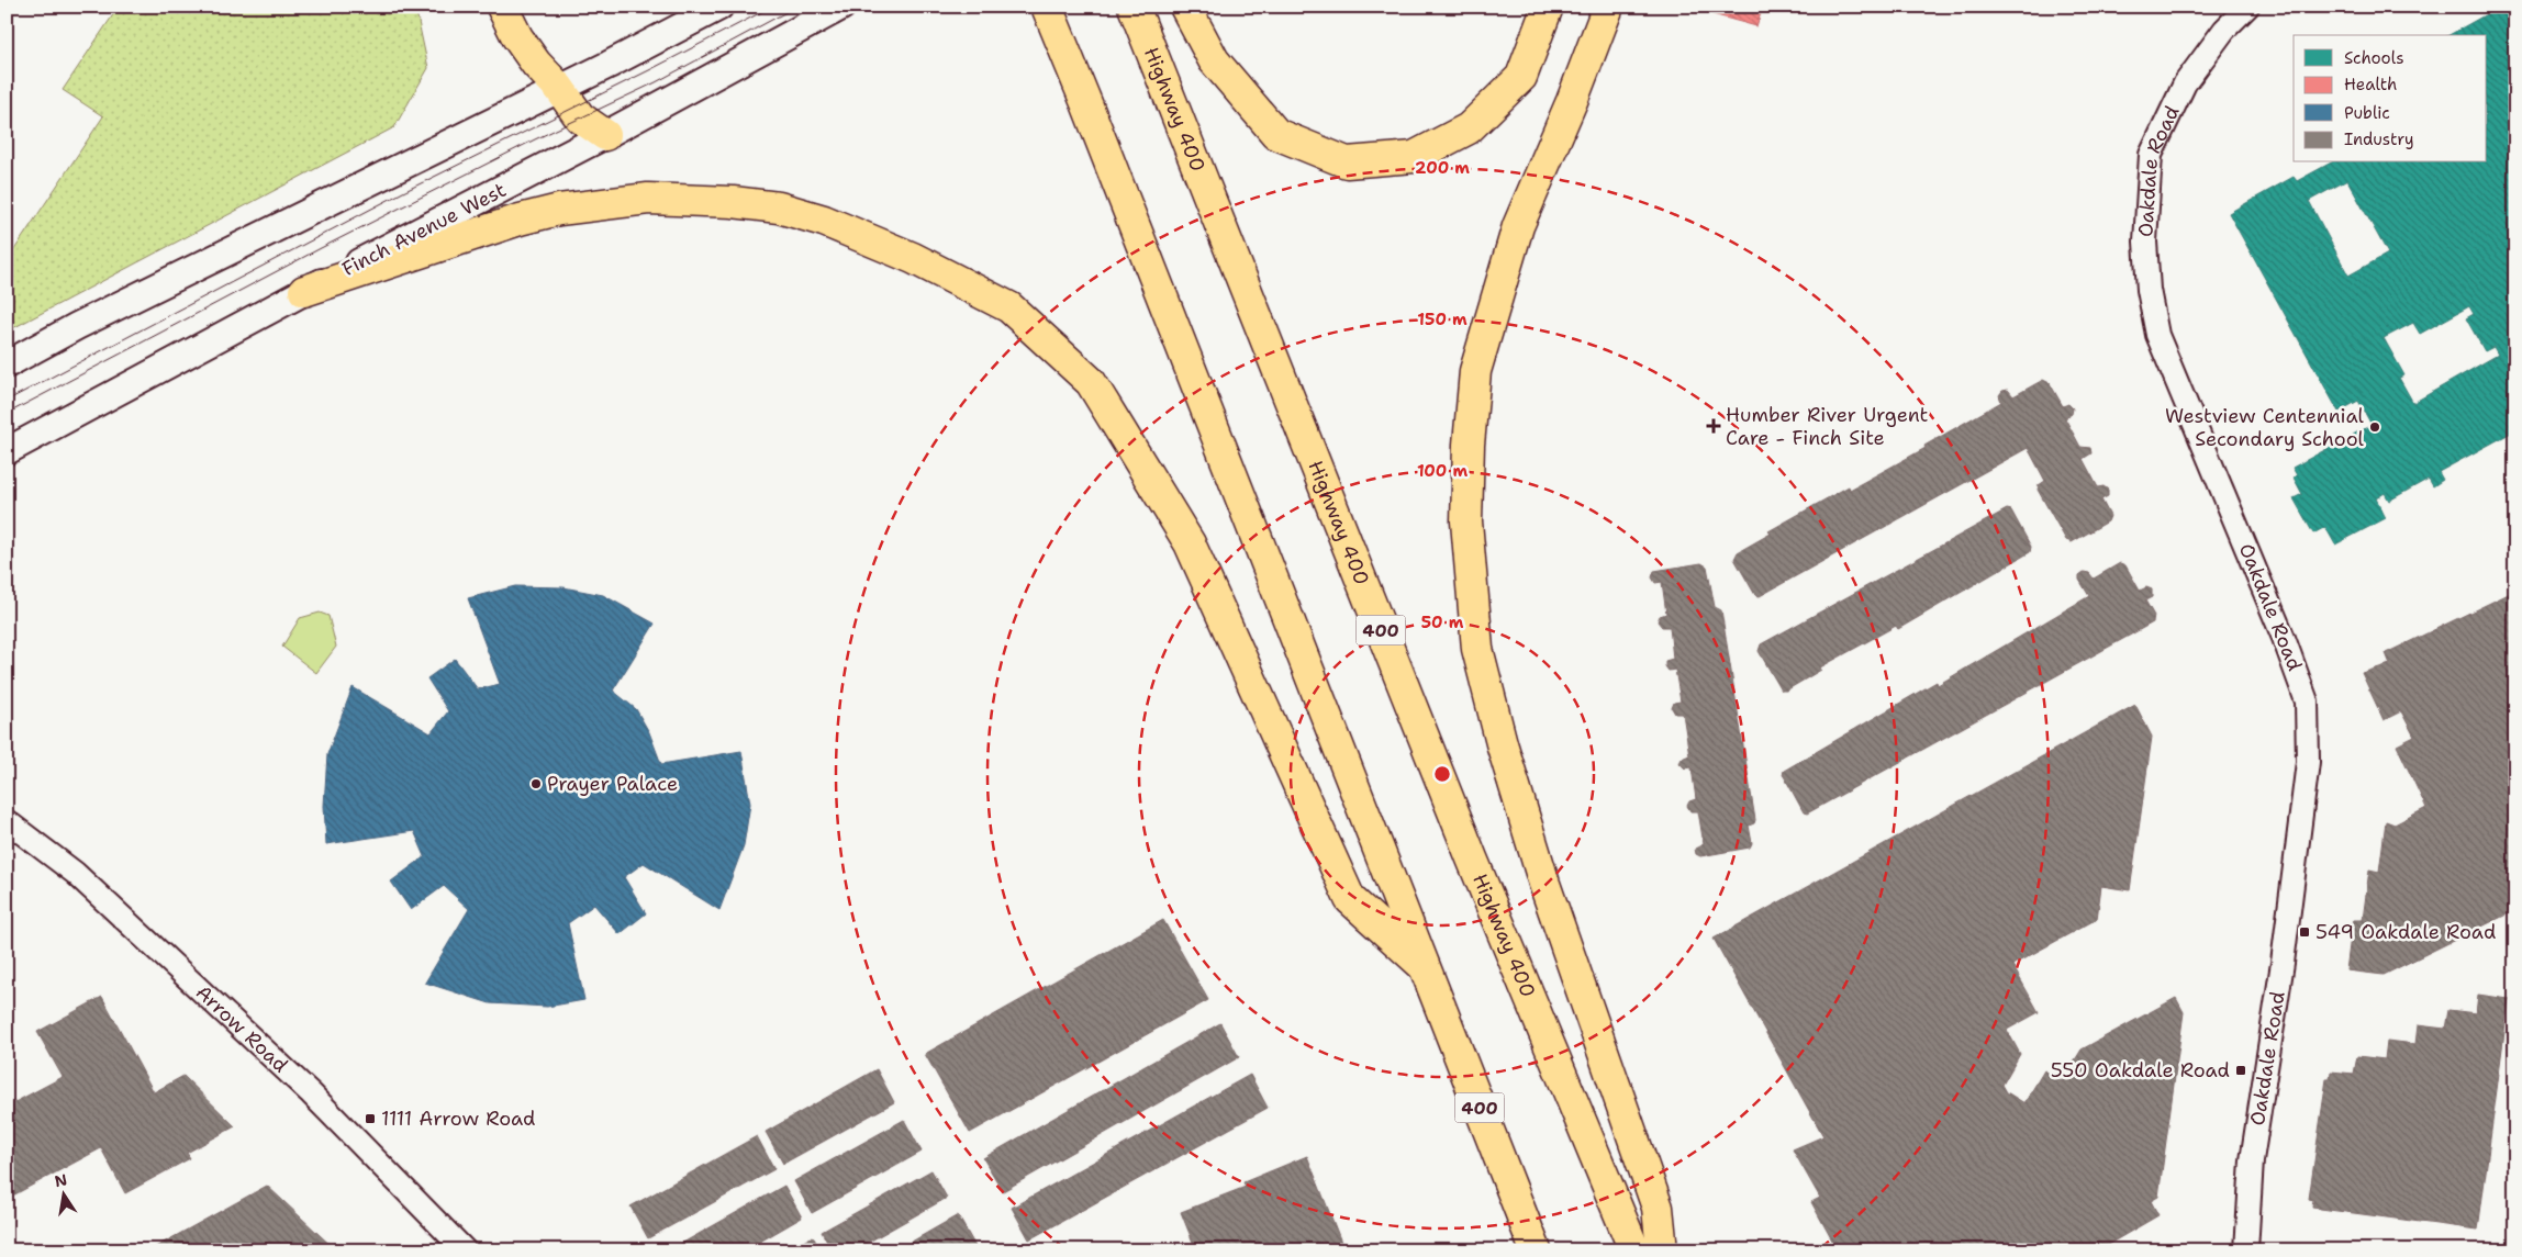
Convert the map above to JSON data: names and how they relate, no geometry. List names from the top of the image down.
{
  "streets": {
    "highway": ["Highway 400", "400"],
    "main road": ["Finch Avenue West"],
    "street": ["Oakdale Road", "Arrow Road"]
  },
  "places": {
    "health": ["Humber River Urgent Care - Finch Site"],
    "other": ["Westview Centennial Secondary School", "Prayer Palace"],
    "transit": ["549 Oakdale Road", "550 Oakdale Road", "1111 Arrow Road"]
  },
  "legend": [
    "Schools",
    "Health",
    "Public",
    "Industry"
  ],
  "north": "top",
  "rings": [
    "200 m",
    "150 m",
    "100 m",
    "50 m"
  ]
}
